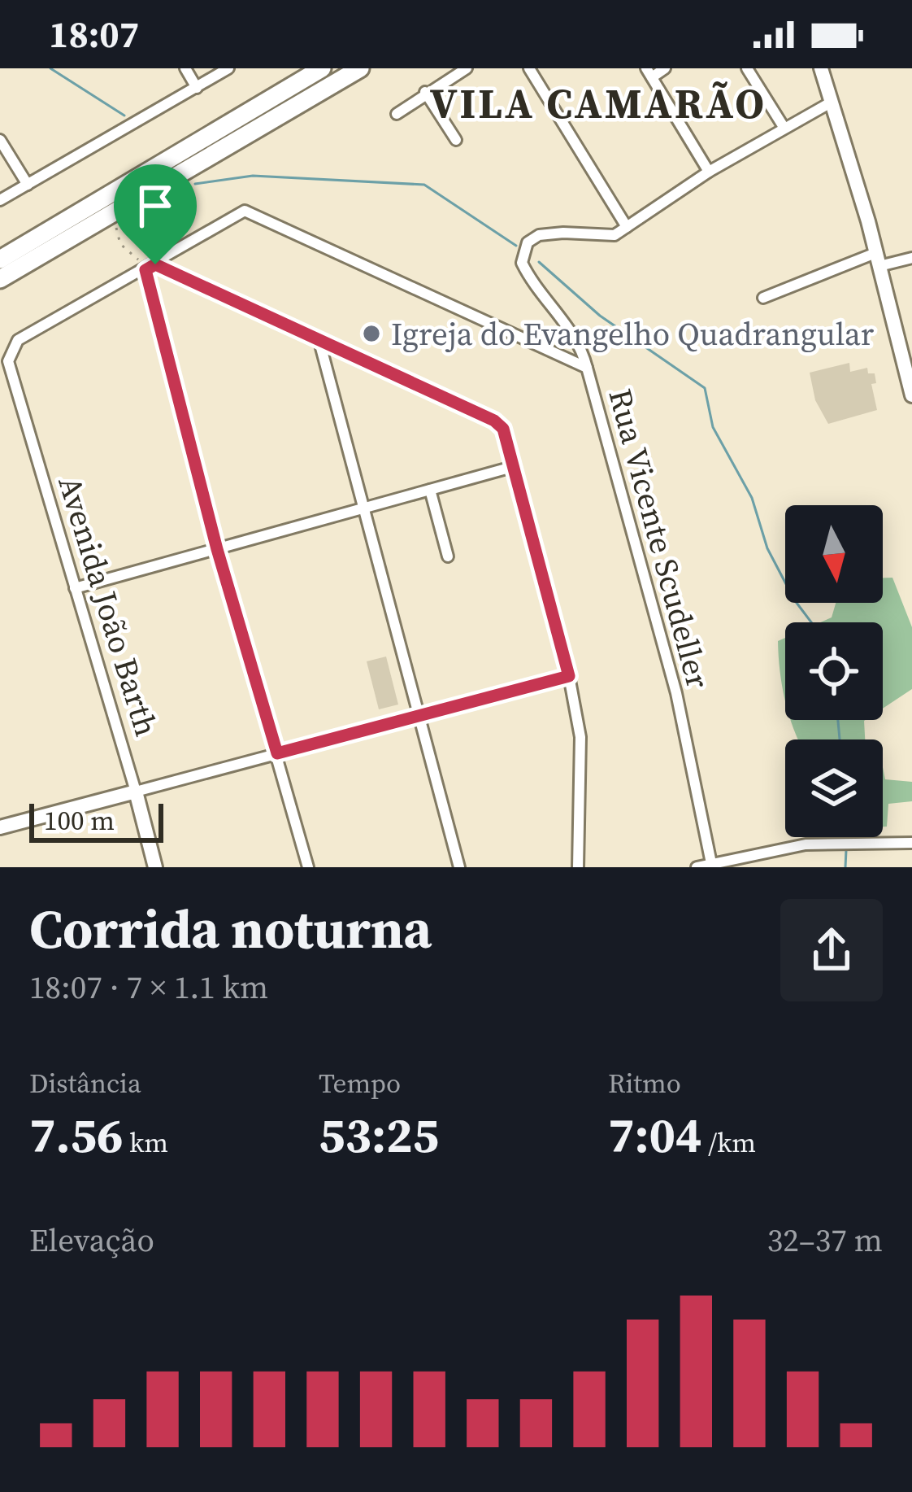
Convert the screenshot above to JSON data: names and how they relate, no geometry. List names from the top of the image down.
{
  "streets": {
    "main road": ["Avenida João Barth"],
    "street": ["Rua Vicente Scudeller"]
  },
  "crossings": [
    ["Rua Vicente Scudeller", "Avenida João Barth"]
  ],
  "districts": ["VILA CAMARÃO"],
  "places": ["Igreja do Evangelho Quadrangular"],
  "scale_bar": "100 m",
  "north": "bottom",
  "page": {
    "status": "18:07",
    "scale": "100 m",
    "heading": ["Corrida noturna", "18:07 · 7 × 1.1 km"],
    "stats": [
      ["Distância", "7.56 km"],
      ["Tempo", "53:25"],
      ["Ritmo", "7:04 /km"]
    ],
    "chart": ["Elevação", "32–37 m"]
  }
}
